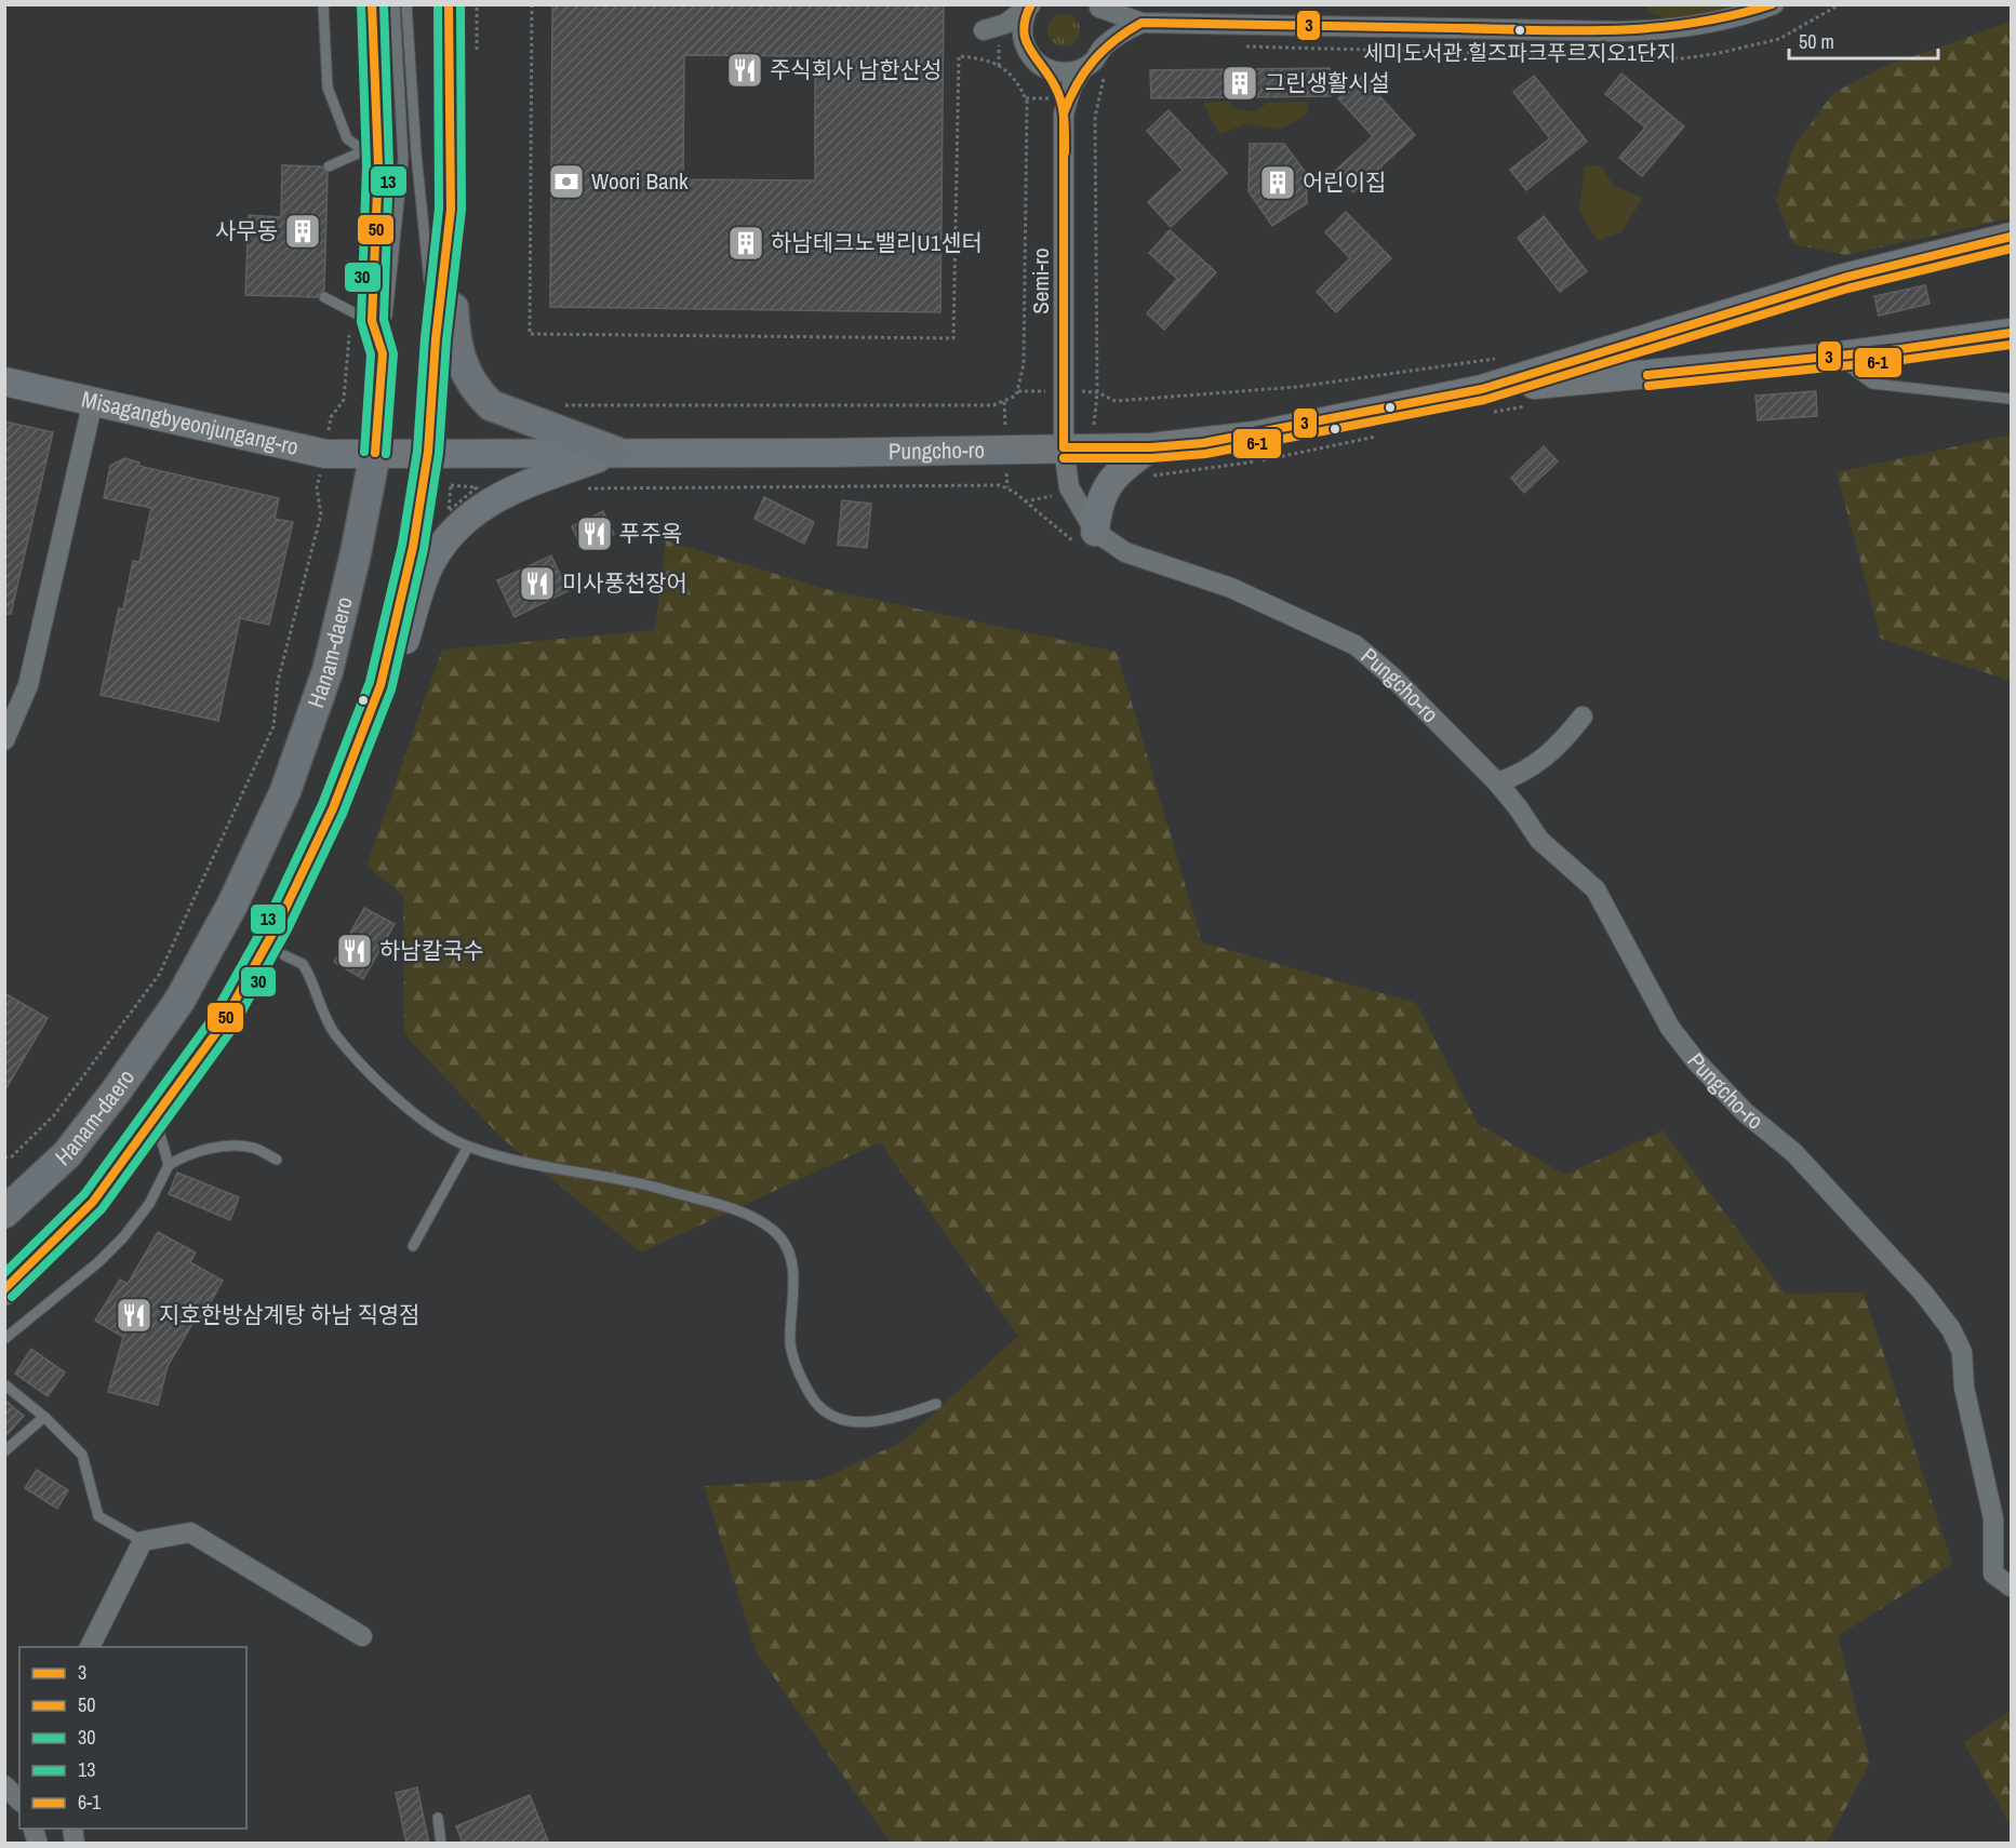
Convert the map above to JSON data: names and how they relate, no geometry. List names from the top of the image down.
{
  "streets": {
    "main road": ["Misagangbyeonjungang-ro", "Pungcho-ro", "Hanam-daero"],
    "street": ["Semi-ro"]
  },
  "crossings": [
    ["Semi-ro", "Pungcho-ro"],
    ["Misagangbyeonjungang-ro", "Pungcho-ro"],
    ["Misagangbyeonjungang-ro", "Hanam-daero"],
    ["Pungcho-ro", "Hanam-daero"]
  ],
  "places": {
    "other": ["세미도서관.힐즈파크푸르지오1단지"],
    "restaurant": [
      "주식회사 남한산성",
      "푸주옥",
      "미사풍천장어",
      "하남칼국수",
      "지호한방삼계탕 하남 직영점"
    ],
    "building": [
      "그린생활시설",
      "어린이집",
      "사무동",
      "하남테크노밸리U1센터"
    ],
    "bank": ["Woori Bank"]
  },
  "lines": [
    "transit line 3",
    "transit line 50",
    "transit line 30",
    "transit line 13",
    "transit line 6-1"
  ],
  "legend": [
    "3",
    "50",
    "30",
    "13",
    "6-1"
  ],
  "scale_bar": "50 m"
}
